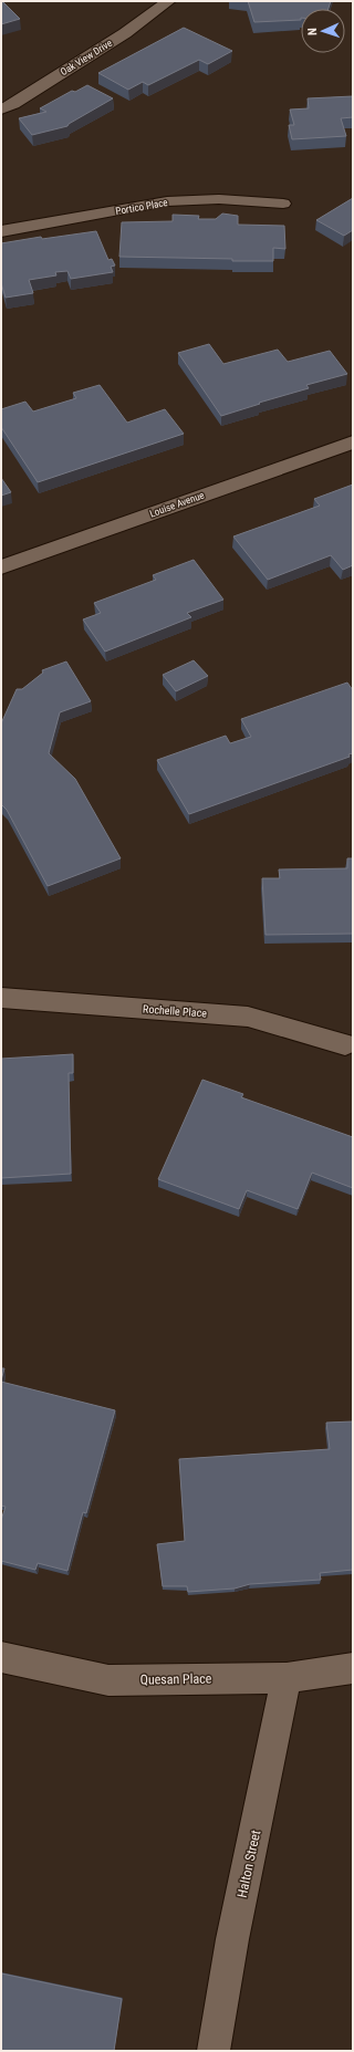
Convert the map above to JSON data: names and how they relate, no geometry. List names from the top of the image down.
{
  "streets": {
    "street": [
      "Oak View Drive",
      "Portico Place",
      "Louise Avenue",
      "Rochelle Place",
      "Quesan Place",
      "Halton Street"
    ]
  },
  "crossings": [
    ["Quesan Place", "Halton Street"]
  ],
  "north": "left"
}
